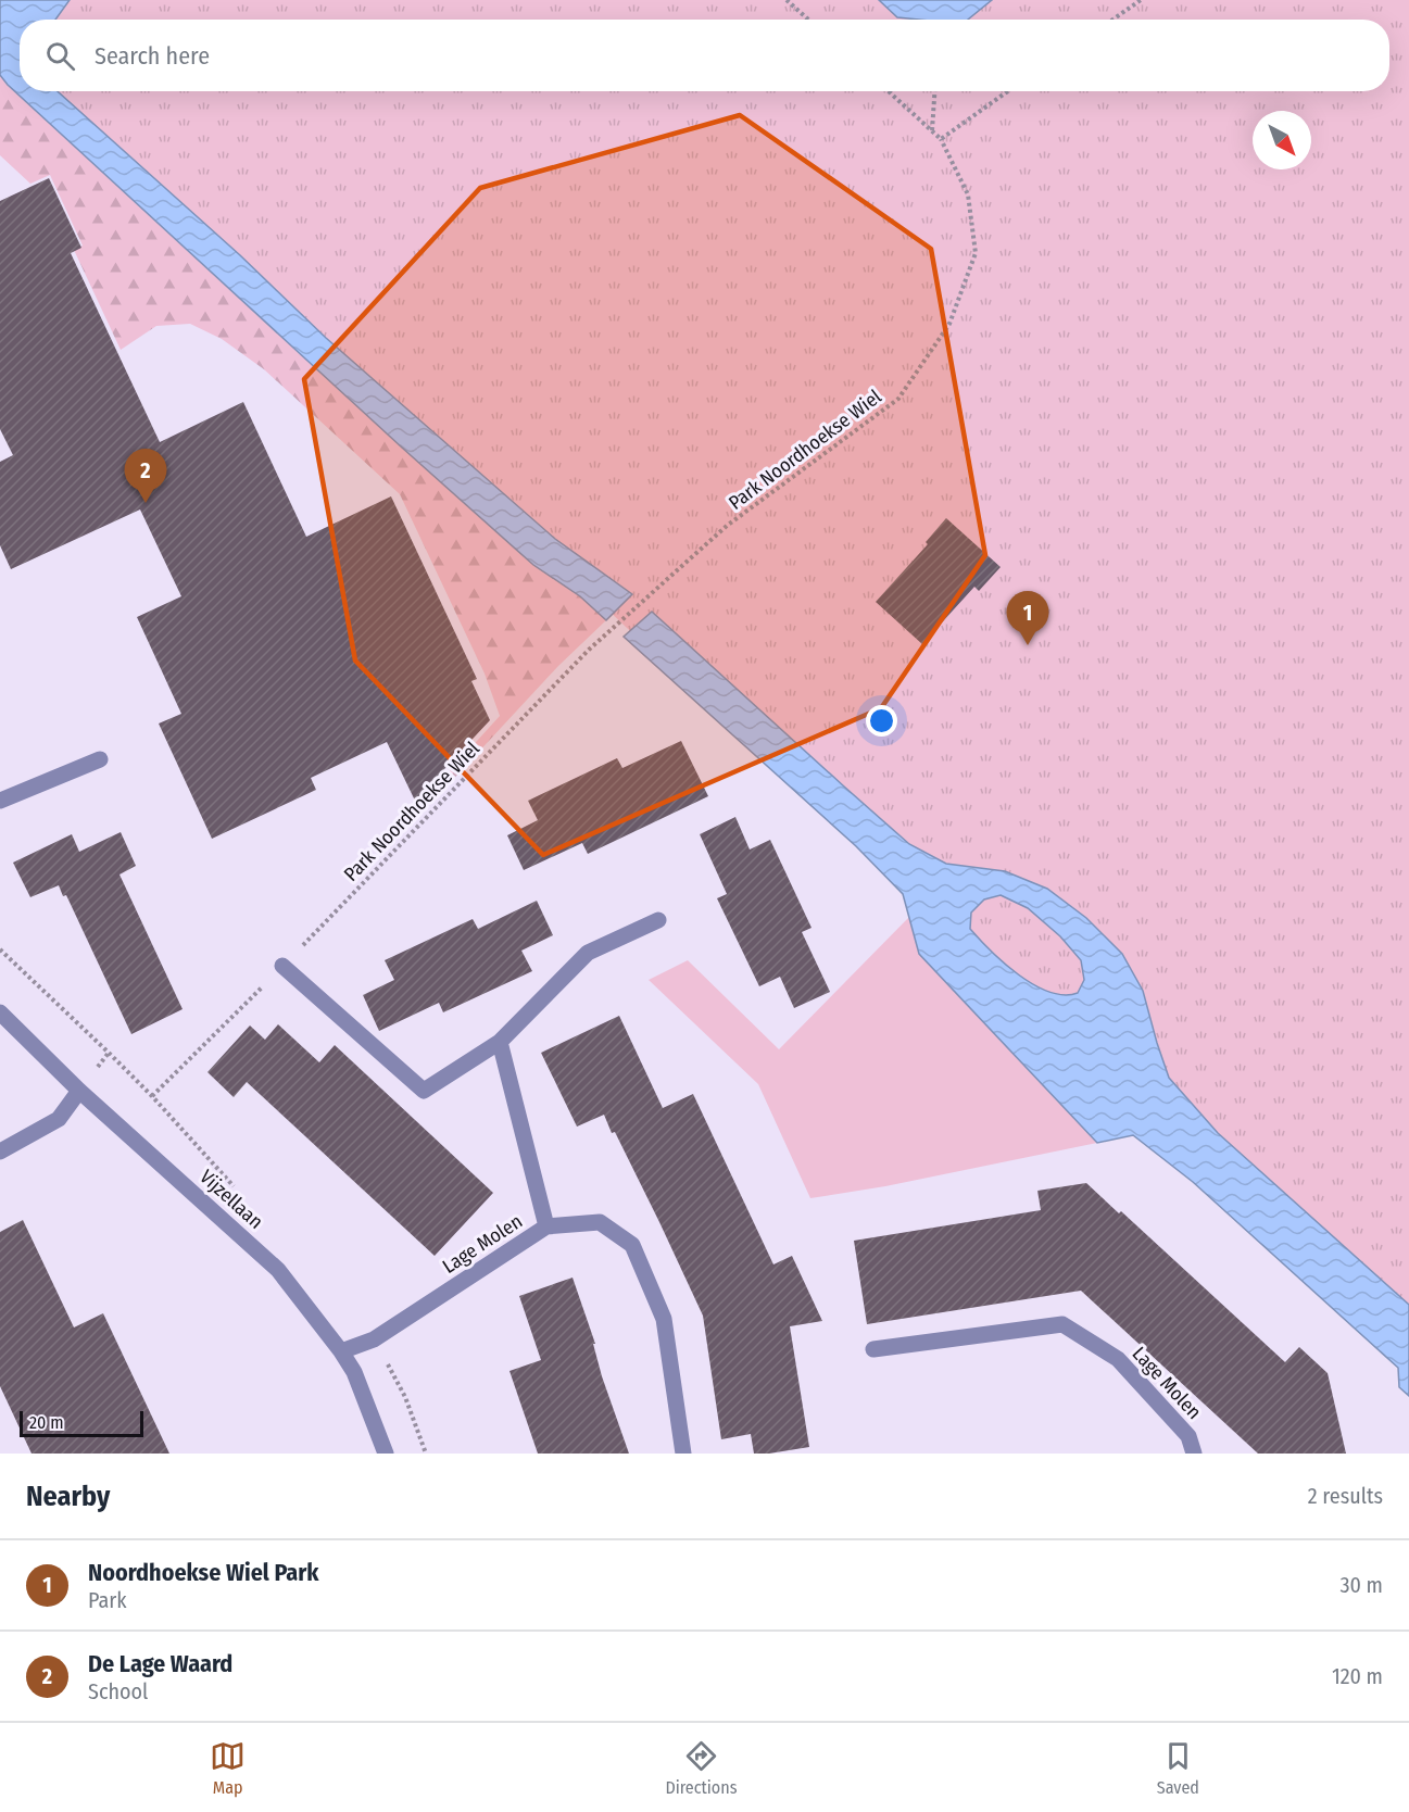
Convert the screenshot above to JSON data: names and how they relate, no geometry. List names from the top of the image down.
{
  "streets": {
    "street": ["Vijzellaan", "Lage Molen"],
    "path": ["Park Noordhoekse Wiel"]
  },
  "crossings": [
    ["Vijzellaan", "Lage Molen"]
  ],
  "scale_bar": "20 m",
  "north": "bottom right",
  "page": {
    "search": "Search here",
    "pins": ["2", "1"],
    "scale": "20 m",
    "heading": ["Nearby", "2 results"],
    "list": [
      {
        "mark": "1",
        "name": "Noordhoekse Wiel Park",
        "note": "Park",
        "value": "30 m"
      },
      {
        "mark": "2",
        "name": "De Lage Waard",
        "note": "School",
        "value": "120 m"
      }
    ],
    "nav": ["Map", "Directions", "Saved"]
  }
}
